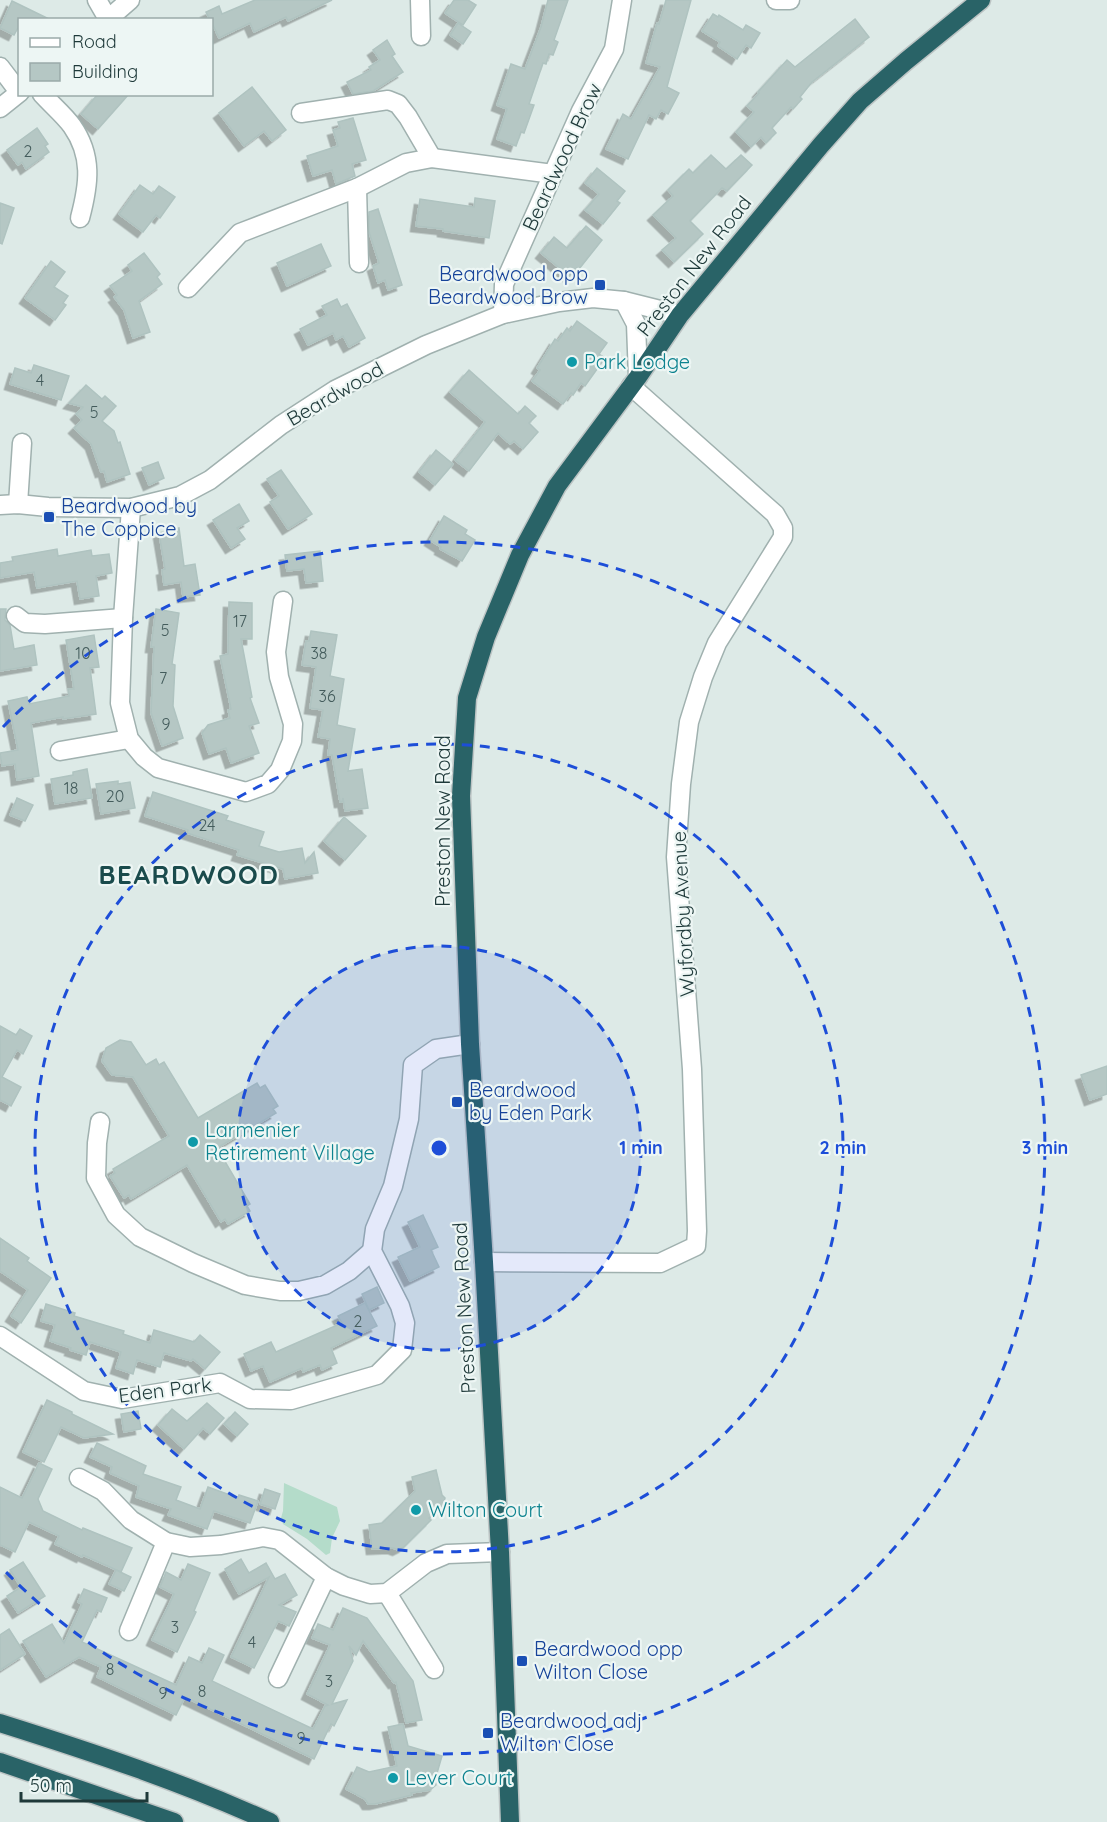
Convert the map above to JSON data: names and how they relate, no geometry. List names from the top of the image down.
{
  "streets": {
    "highway": ["Preston New Road"],
    "street": [
      "Beardwood Brow",
      "Beardwood",
      "Wyfordby Avenue",
      "Eden Park"
    ]
  },
  "crossings": [
    ["Beardwood Brow", "Beardwood"],
    ["Preston New Road", "Beardwood"],
    ["Preston New Road", "Wyfordby Avenue"]
  ],
  "districts": ["BEARDWOOD"],
  "places": {
    "transit": [
      "Beardwood opp Beardwood Brow",
      "Beardwood by The Coppice",
      "Beardwood by Eden Park",
      "Beardwood opp Wilton Close",
      "Beardwood adj Wilton Close"
    ],
    "other": [
      "Park Lodge",
      "Larmenier Retirement Village",
      "Wilton Court",
      "Lever Court"
    ]
  },
  "house_numbers": [
    "2",
    "4",
    "5",
    "17",
    "5",
    "10",
    "38",
    "7",
    "36",
    "9",
    "18",
    "20",
    "24",
    "2",
    "3",
    "4",
    "8",
    "3",
    "8",
    "9",
    "9"
  ],
  "legend": ["Road", "Building"],
  "scale_bar": "50 m",
  "rings": ["1 min", "2 min", "3 min"]
}
